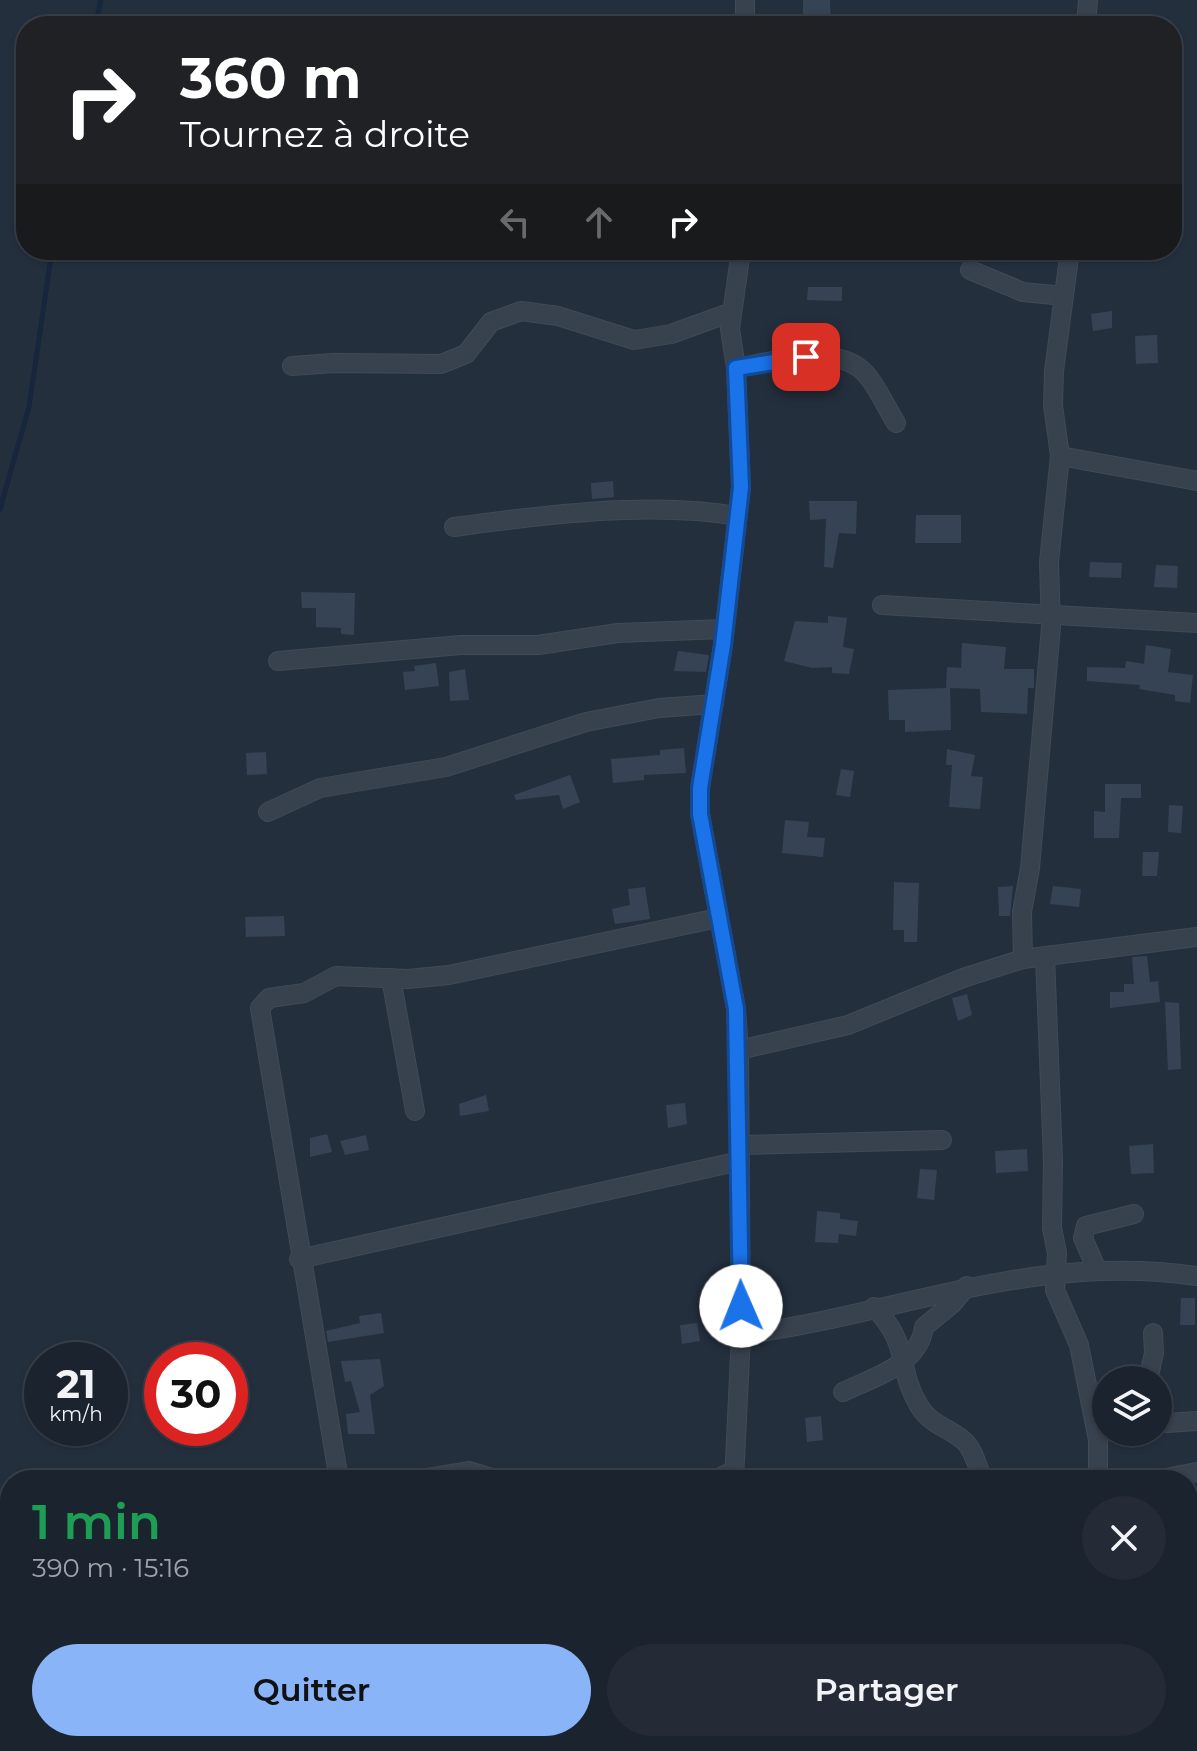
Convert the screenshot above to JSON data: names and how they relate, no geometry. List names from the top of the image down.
{
  "page": {
    "turn": ["360 m", "Tournez à droite"],
    "speed": "21 km/h",
    "limit": "30",
    "heading": ["1 min", "390 m · 15:16"],
    "buttons": ["Quitter", "Partager"]
  }
}
